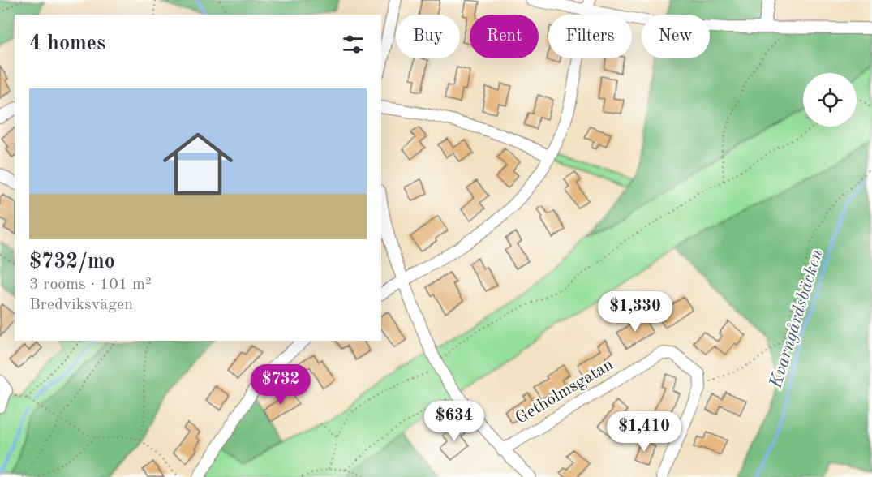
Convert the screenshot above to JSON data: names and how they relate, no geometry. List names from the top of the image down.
{
  "streets": {
    "street": ["Getholmsgatan"]
  },
  "water": ["Kvarngårdsbäcken"],
  "page": {
    "chip": [
      "Buy",
      "Rent",
      "Filters",
      "New"
    ],
    "heading": "4 homes",
    "list": [
      {
        "name": "$732/mo",
        "note": "3 rooms · 101 m² · Bredviksvägen"
      }
    ],
    "price": [
      "$1,330",
      "$732",
      "$634",
      "$1,410"
    ]
  }
}
